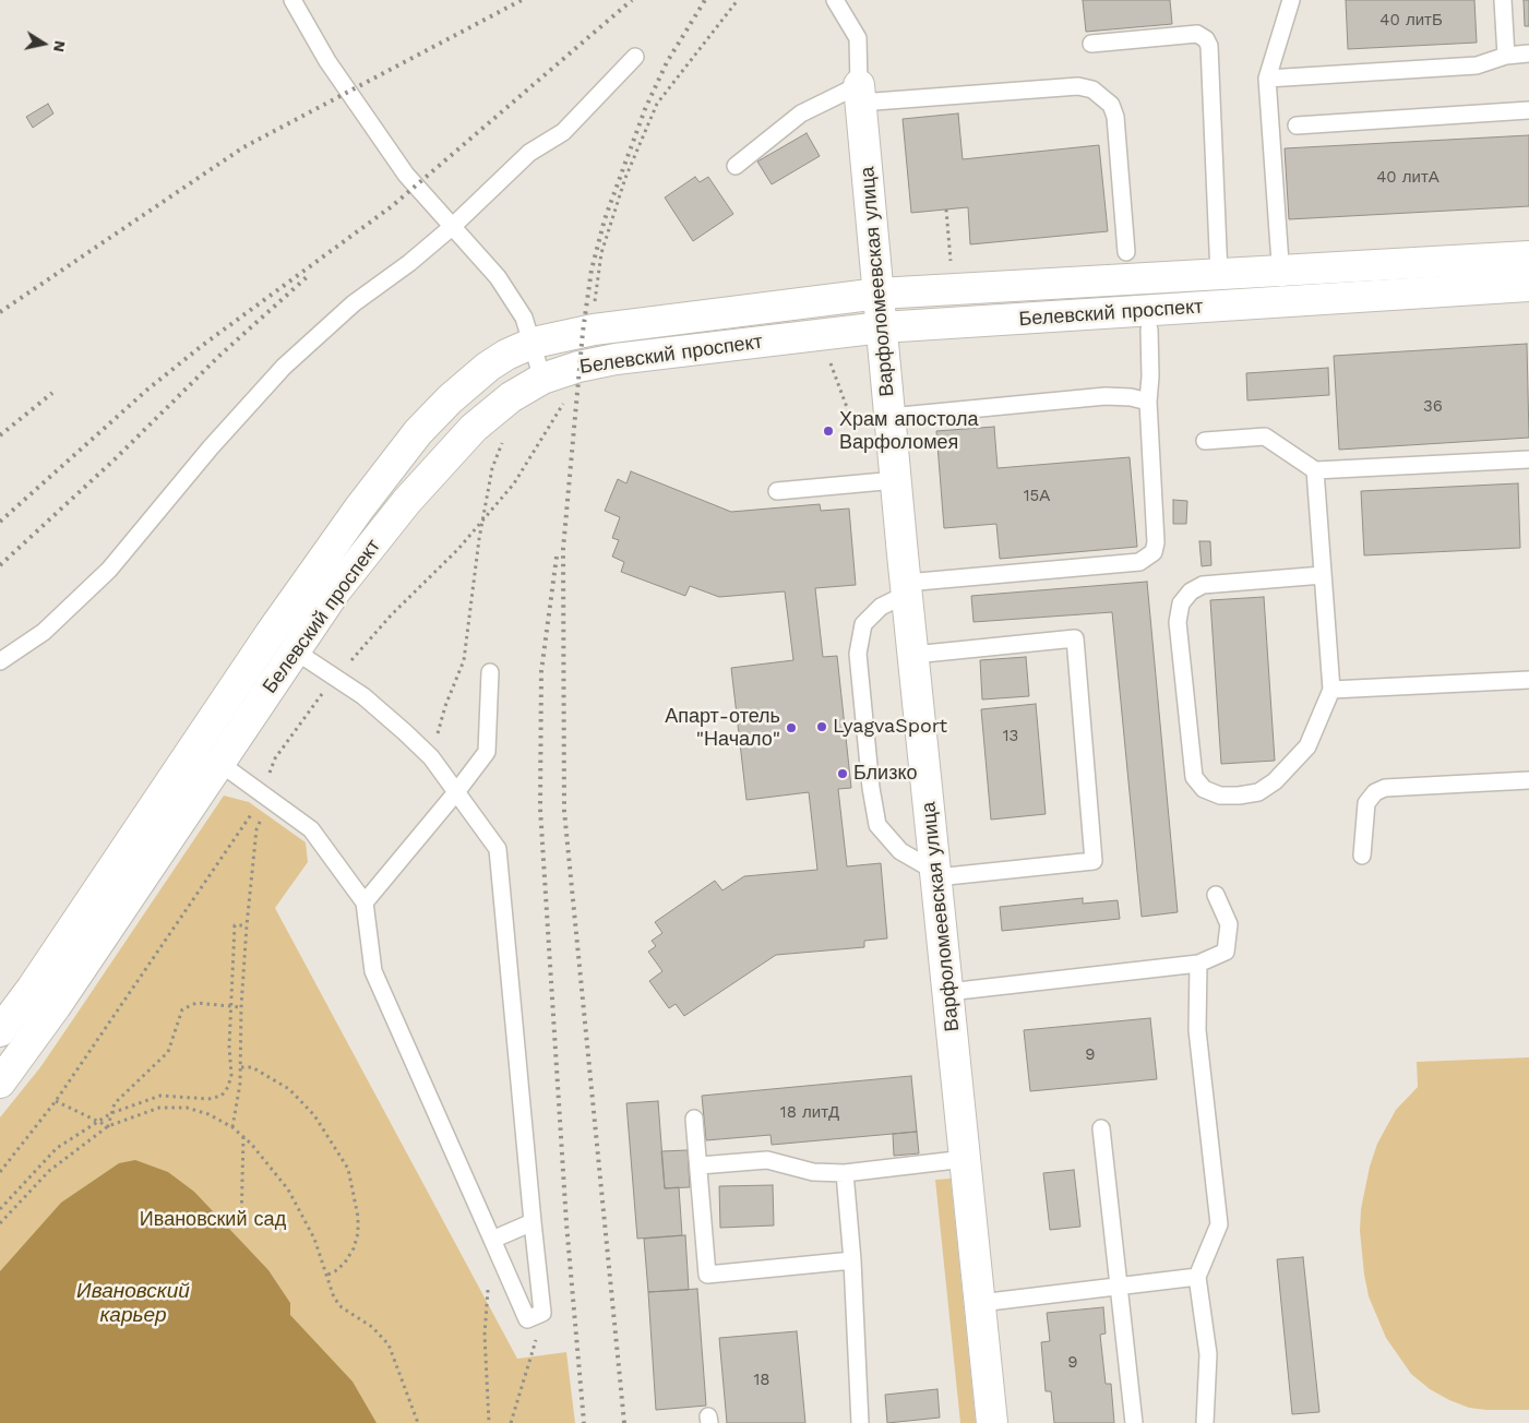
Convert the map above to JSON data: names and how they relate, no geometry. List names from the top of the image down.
{
  "streets": {
    "street": ["Варфоломеевская улица", "Белевский проспект"]
  },
  "crossings": [
    ["Варфоломеевская улица", "Белевский проспект"]
  ],
  "water": ["Ивановский карьер"],
  "parks": ["Ивановский сад"],
  "places": [
    "Храм апостола Варфоломея",
    "LyagvaSport",
    "Апарт-отель \"Начало\"",
    "Близко"
  ],
  "house_numbers": [
    "40 литБ",
    "40 литА",
    "36",
    "15А",
    "13",
    "9",
    "18 литД",
    "9",
    "18"
  ],
  "north": "right"
}
